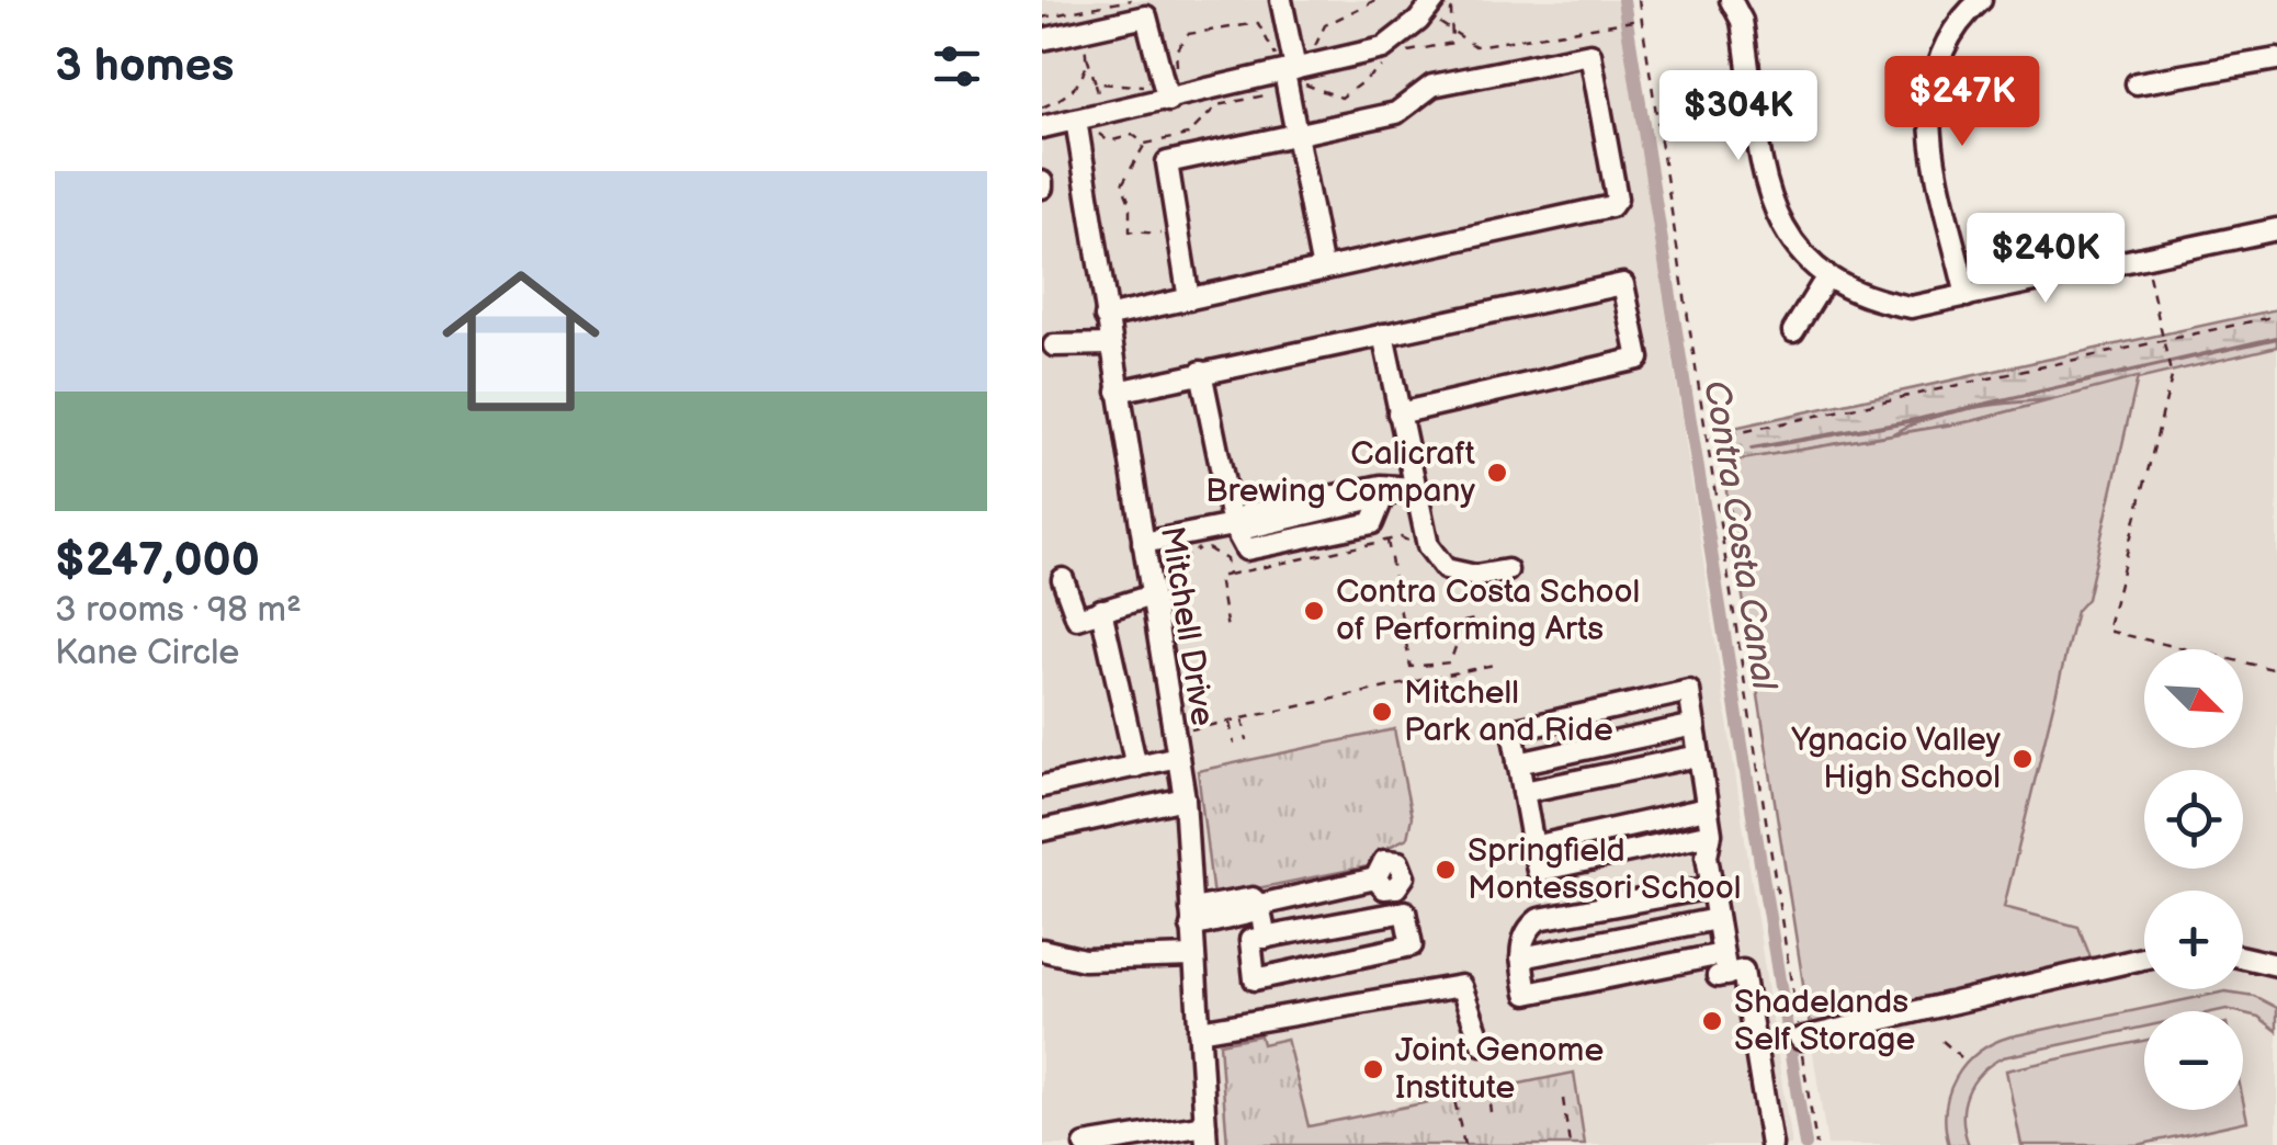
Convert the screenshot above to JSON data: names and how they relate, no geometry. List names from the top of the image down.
{
  "streets": {
    "street": ["Mitchell Drive"]
  },
  "water": ["Contra Costa Canal"],
  "places": [
    "Calicraft Brewing Company",
    "Contra Costa School of Performing Arts",
    "Mitchell Park and Ride",
    "Ygnacio Valley High School",
    "Springfield Montessori School",
    "Shadelands Self Storage",
    "Joint Genome Institute"
  ],
  "north": "bottom right",
  "page": {
    "heading": "3 homes",
    "price": ["$247K", "$304K", "$240K"],
    "list": [
      {
        "name": "$247,000",
        "note": "3 rooms · 98 m² · Kane Circle"
      }
    ],
    "map_buttons": ["+", "−"]
  }
}
